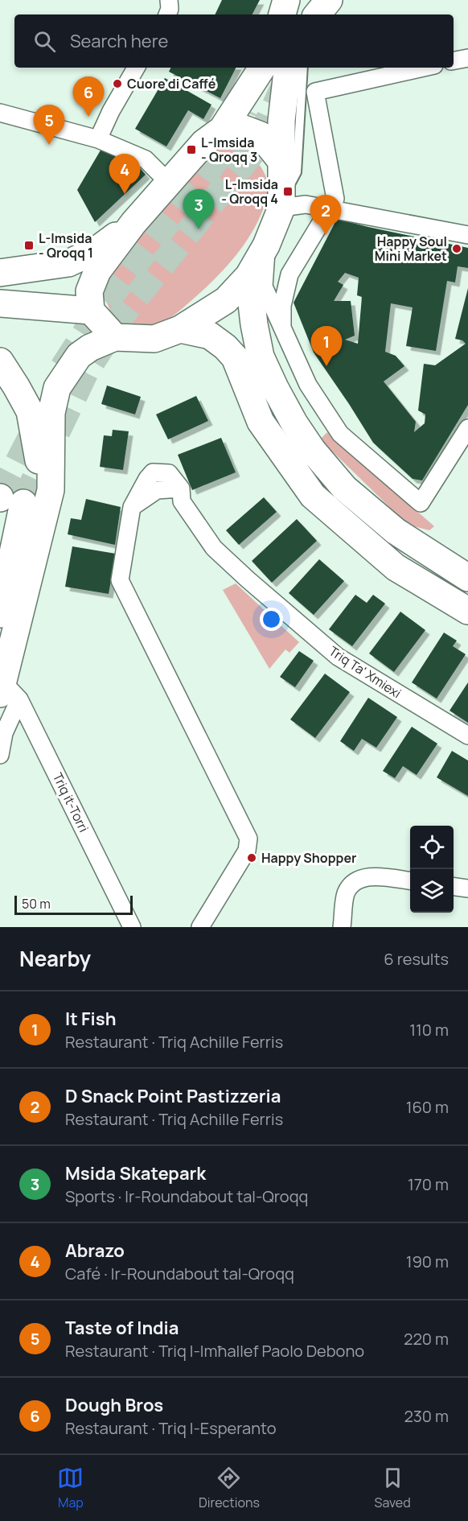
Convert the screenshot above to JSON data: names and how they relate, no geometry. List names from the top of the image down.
{
  "streets": {
    "street": ["Triq Ta' Xmiexi", "Triq it-Torri"]
  },
  "places": {
    "other": ["Cuore di Caffé", "Happy Soul Mini Market", "Happy Shopper"],
    "transit": ["L-Imsida - Qroqq 3", "L-Imsida - Qroqq 4", "L-Imsida - Qroqq 1"]
  },
  "scale_bar": "50 m",
  "page": {
    "search": "Search here",
    "pins": [
      "6",
      "5",
      "4",
      "3",
      "2",
      "1"
    ],
    "scale": "50 m",
    "heading": ["Nearby", "6 results"],
    "list": [
      {
        "mark": "1",
        "name": "It Fish",
        "note": "Restaurant · Triq Achille Ferris",
        "value": "110 m"
      },
      {
        "mark": "2",
        "name": "D Snack Point Pastizzeria",
        "note": "Restaurant · Triq Achille Ferris",
        "value": "160 m"
      },
      {
        "mark": "3",
        "name": "Msida Skatepark",
        "note": "Sports · Ir-Roundabout tal-Qroqq",
        "value": "170 m"
      },
      {
        "mark": "4",
        "name": "Abrazo",
        "note": "Café · Ir-Roundabout tal-Qroqq",
        "value": "190 m"
      },
      {
        "mark": "5",
        "name": "Taste of India",
        "note": "Restaurant · Triq l-Imħallef Paolo Debono",
        "value": "220 m"
      },
      {
        "mark": "6",
        "name": "Dough Bros",
        "note": "Restaurant · Triq l-Esperanto",
        "value": "230 m"
      }
    ],
    "nav": ["Map", "Directions", "Saved"]
  }
}
